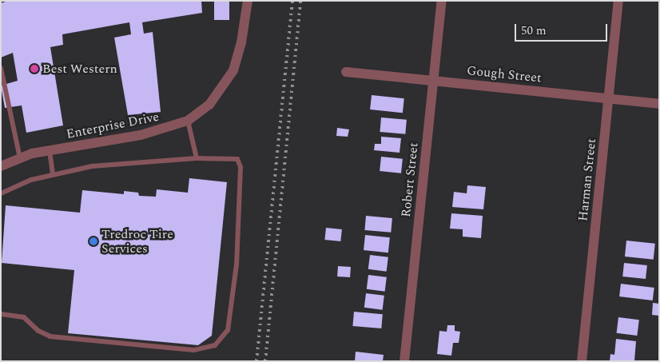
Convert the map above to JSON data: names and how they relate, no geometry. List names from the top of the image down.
{
  "streets": {
    "street": [
      "Gough Street",
      "Enterprise Drive",
      "Robert Street",
      "Harman Street"
    ]
  },
  "crossings": [
    ["Gough Street", "Robert Street"],
    ["Gough Street", "Harman Street"]
  ],
  "places": ["Best Western", "Tredroc Tire Services"],
  "scale_bar": "50 m"
}
